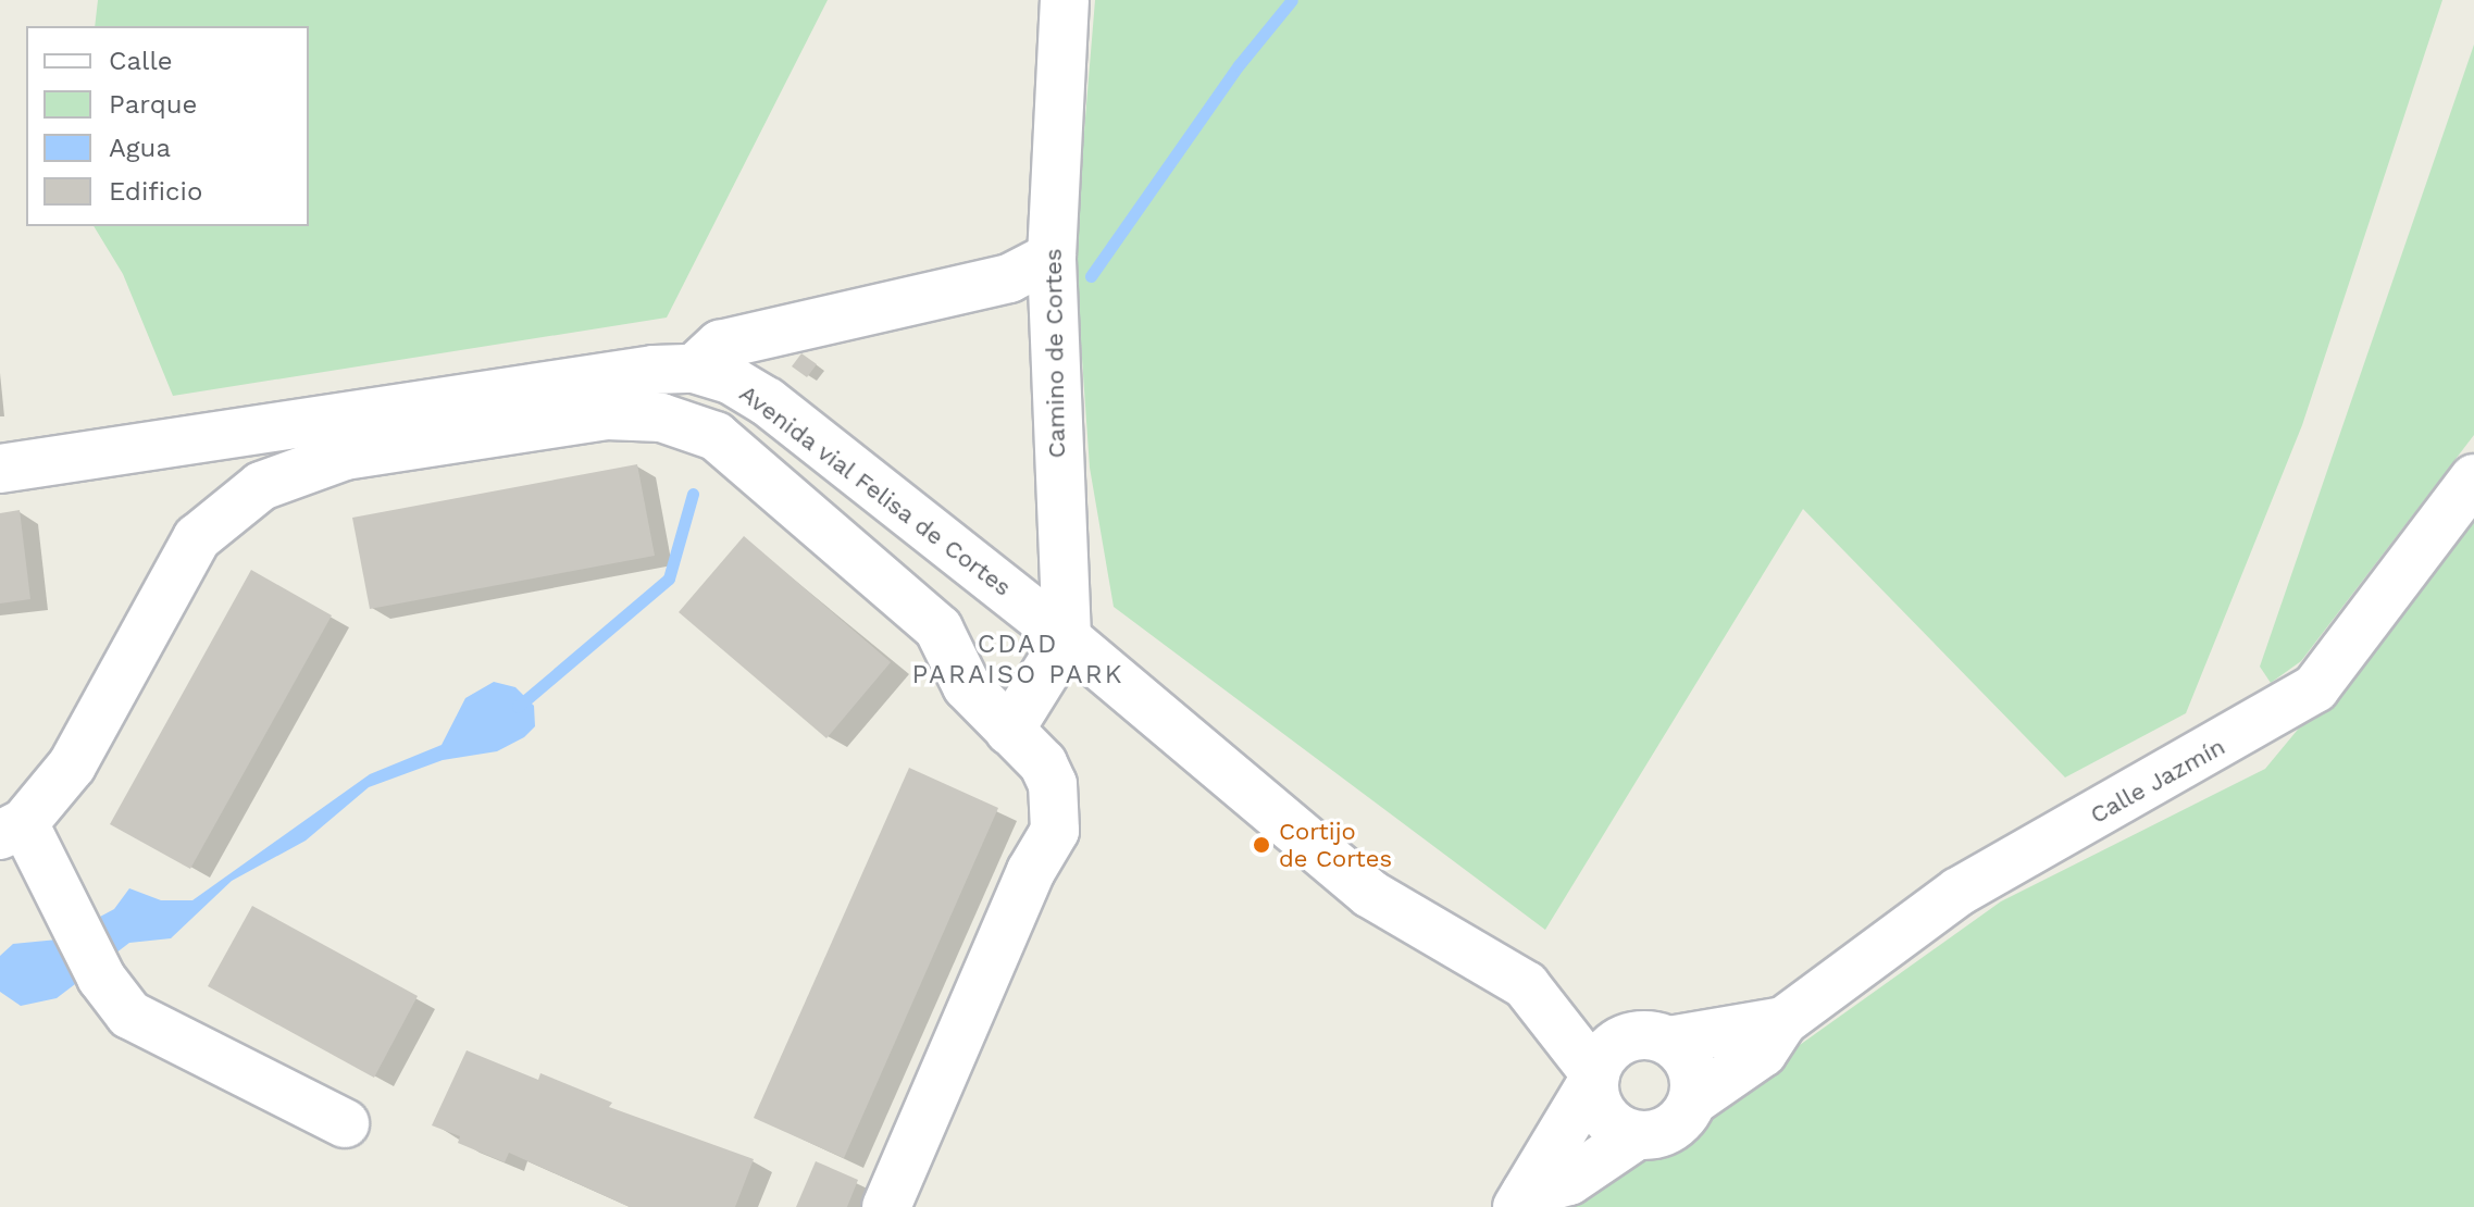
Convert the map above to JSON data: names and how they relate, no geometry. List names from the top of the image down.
{
  "streets": {
    "street": ["Camino de Cortes", "Avenida vial Felisa de Cortes", "Calle Jazmín"]
  },
  "crossings": [
    ["Camino de Cortes", "Avenida vial Felisa de Cortes"],
    ["Avenida vial Felisa de Cortes", "Calle Jazmín"]
  ],
  "districts": ["CDAD PARAISO PARK"],
  "places": ["Cortijo de Cortes"],
  "legend": [
    "Calle",
    "Parque",
    "Agua",
    "Edificio"
  ]
}
